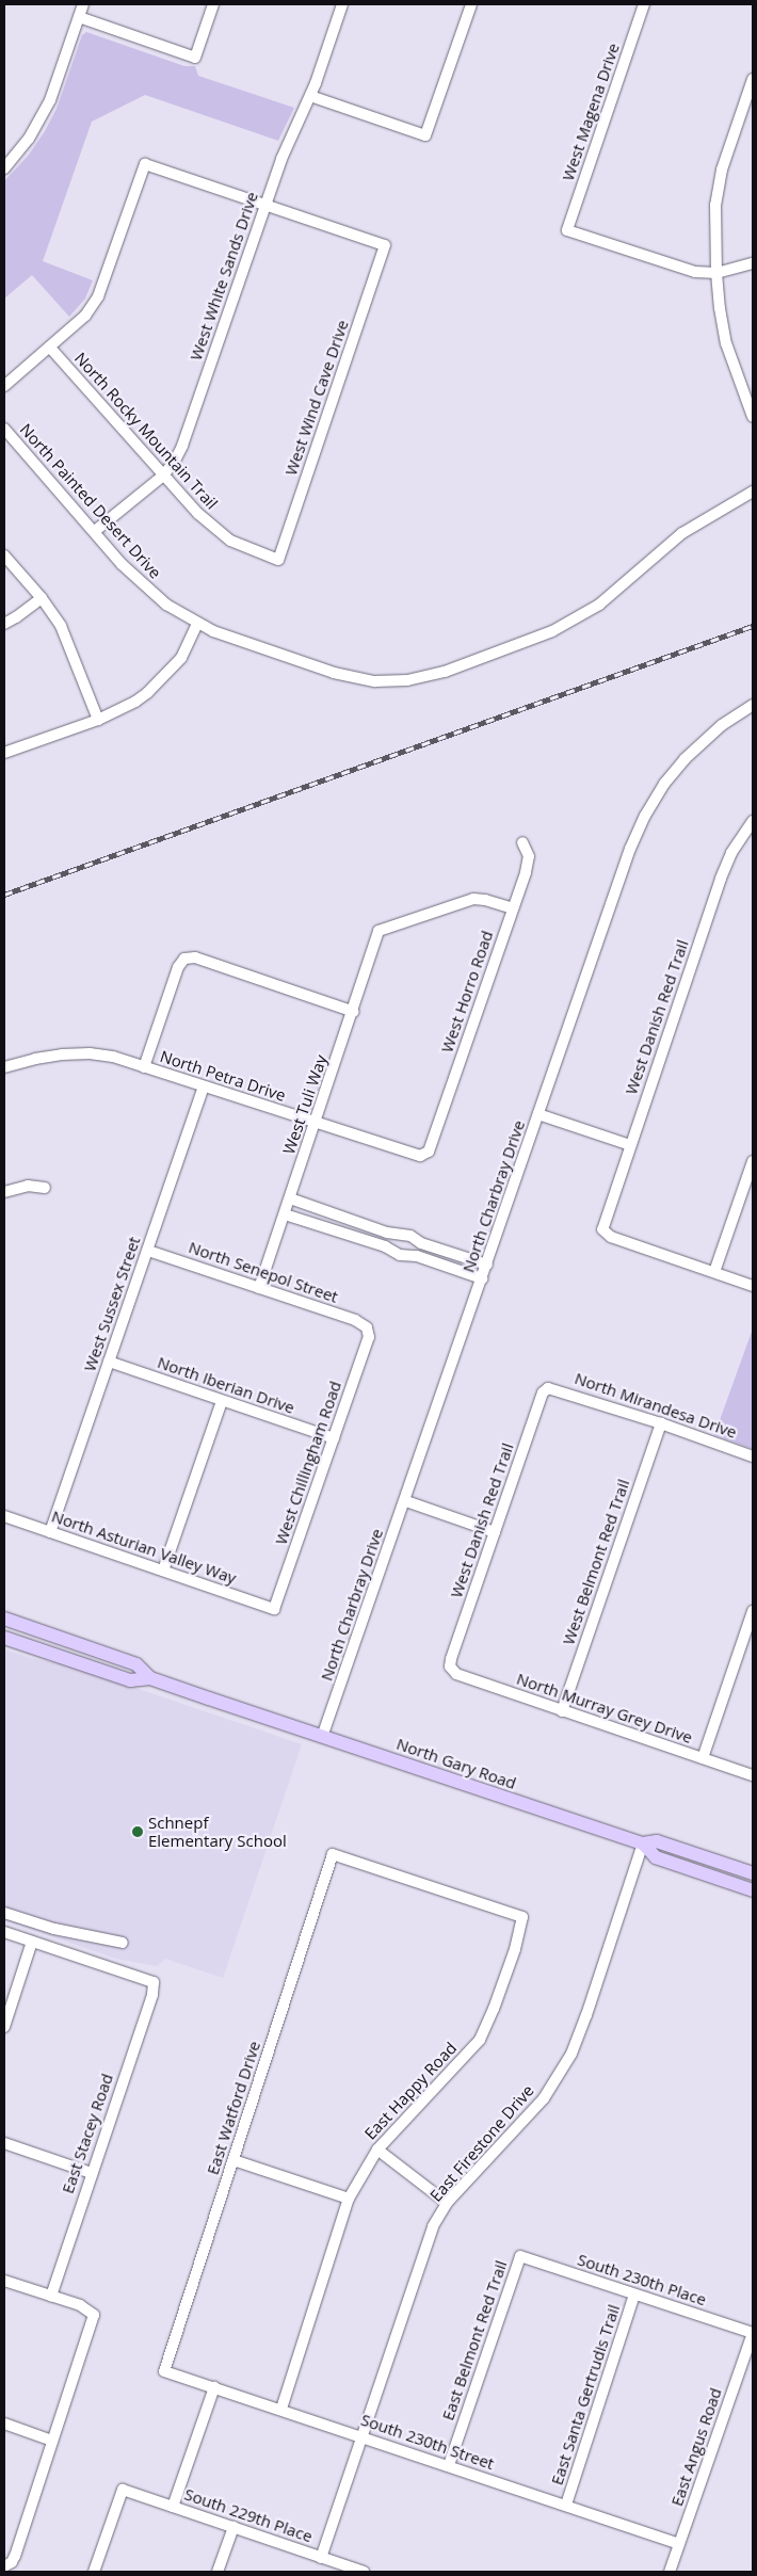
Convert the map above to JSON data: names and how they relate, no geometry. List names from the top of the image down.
{
  "streets": {
    "main road": ["North Gary Road"],
    "street": [
      "West Magena Drive",
      "West White Sands Drive",
      "West Wind Cave Drive",
      "North Rocky Mountain Trail",
      "North Painted Desert Drive",
      "West Horro Road",
      "West Danish Red Trail",
      "North Petra Drive",
      "West Tuli Way",
      "North Charbray Drive",
      "North Senepol Street",
      "West Sussex Street",
      "North Iberian Drive",
      "North Mirandesa Drive",
      "West Chillingham Road",
      "North Asturian Valley Way",
      "West Belmont Red Trail",
      "North Murray Grey Drive",
      "East Happy Road",
      "East Watford Drive",
      "East Stacey Road",
      "East Firestone Drive",
      "South 230th Place",
      "East Belmont Red Trail",
      "East Santa Gertrudis Trail",
      "South 230th Street",
      "East Angus Road",
      "South 229th Place"
    ]
  },
  "crossings": [
    ["West White Sands Drive", "West Wind Cave Drive"],
    ["West White Sands Drive", "North Rocky Mountain Trail"],
    ["West White Sands Drive", "North Painted Desert Drive"],
    ["West Wind Cave Drive", "North Rocky Mountain Trail"],
    ["West Horro Road", "North Petra Drive"],
    ["West Horro Road", "West Tuli Way"],
    ["West Danish Red Trail", "North Mirandesa Drive"],
    ["West Danish Red Trail", "North Murray Grey Drive"],
    ["North Petra Drive", "West Tuli Way"],
    ["North Petra Drive", "West Sussex Street"],
    ["West Tuli Way", "North Senepol Street"],
    ["North Charbray Drive", "North Gary Road"],
    ["North Senepol Street", "West Sussex Street"],
    ["North Senepol Street", "West Chillingham Road"],
    ["West Sussex Street", "North Iberian Drive"],
    ["West Sussex Street", "North Asturian Valley Way"],
    ["North Iberian Drive", "West Chillingham Road"],
    ["North Mirandesa Drive", "West Belmont Red Trail"],
    ["West Chillingham Road", "North Asturian Valley Way"],
    ["West Belmont Red Trail", "North Murray Grey Drive"],
    ["North Gary Road", "East Firestone Drive"],
    ["East Happy Road", "East Watford Drive"],
    ["East Happy Road", "South 230th Street"],
    ["East Watford Drive", "South 230th Street"],
    ["East Firestone Drive", "South 230th Street"],
    ["East Firestone Drive", "South 229th Place"],
    ["South 230th Place", "East Belmont Red Trail"],
    ["South 230th Place", "East Santa Gertrudis Trail"],
    ["South 230th Place", "East Angus Road"],
    ["East Belmont Red Trail", "South 230th Street"],
    ["East Santa Gertrudis Trail", "South 230th Street"],
    ["South 230th Street", "East Angus Road"]
  ],
  "places": ["Schnepf Elementary School"]
}
